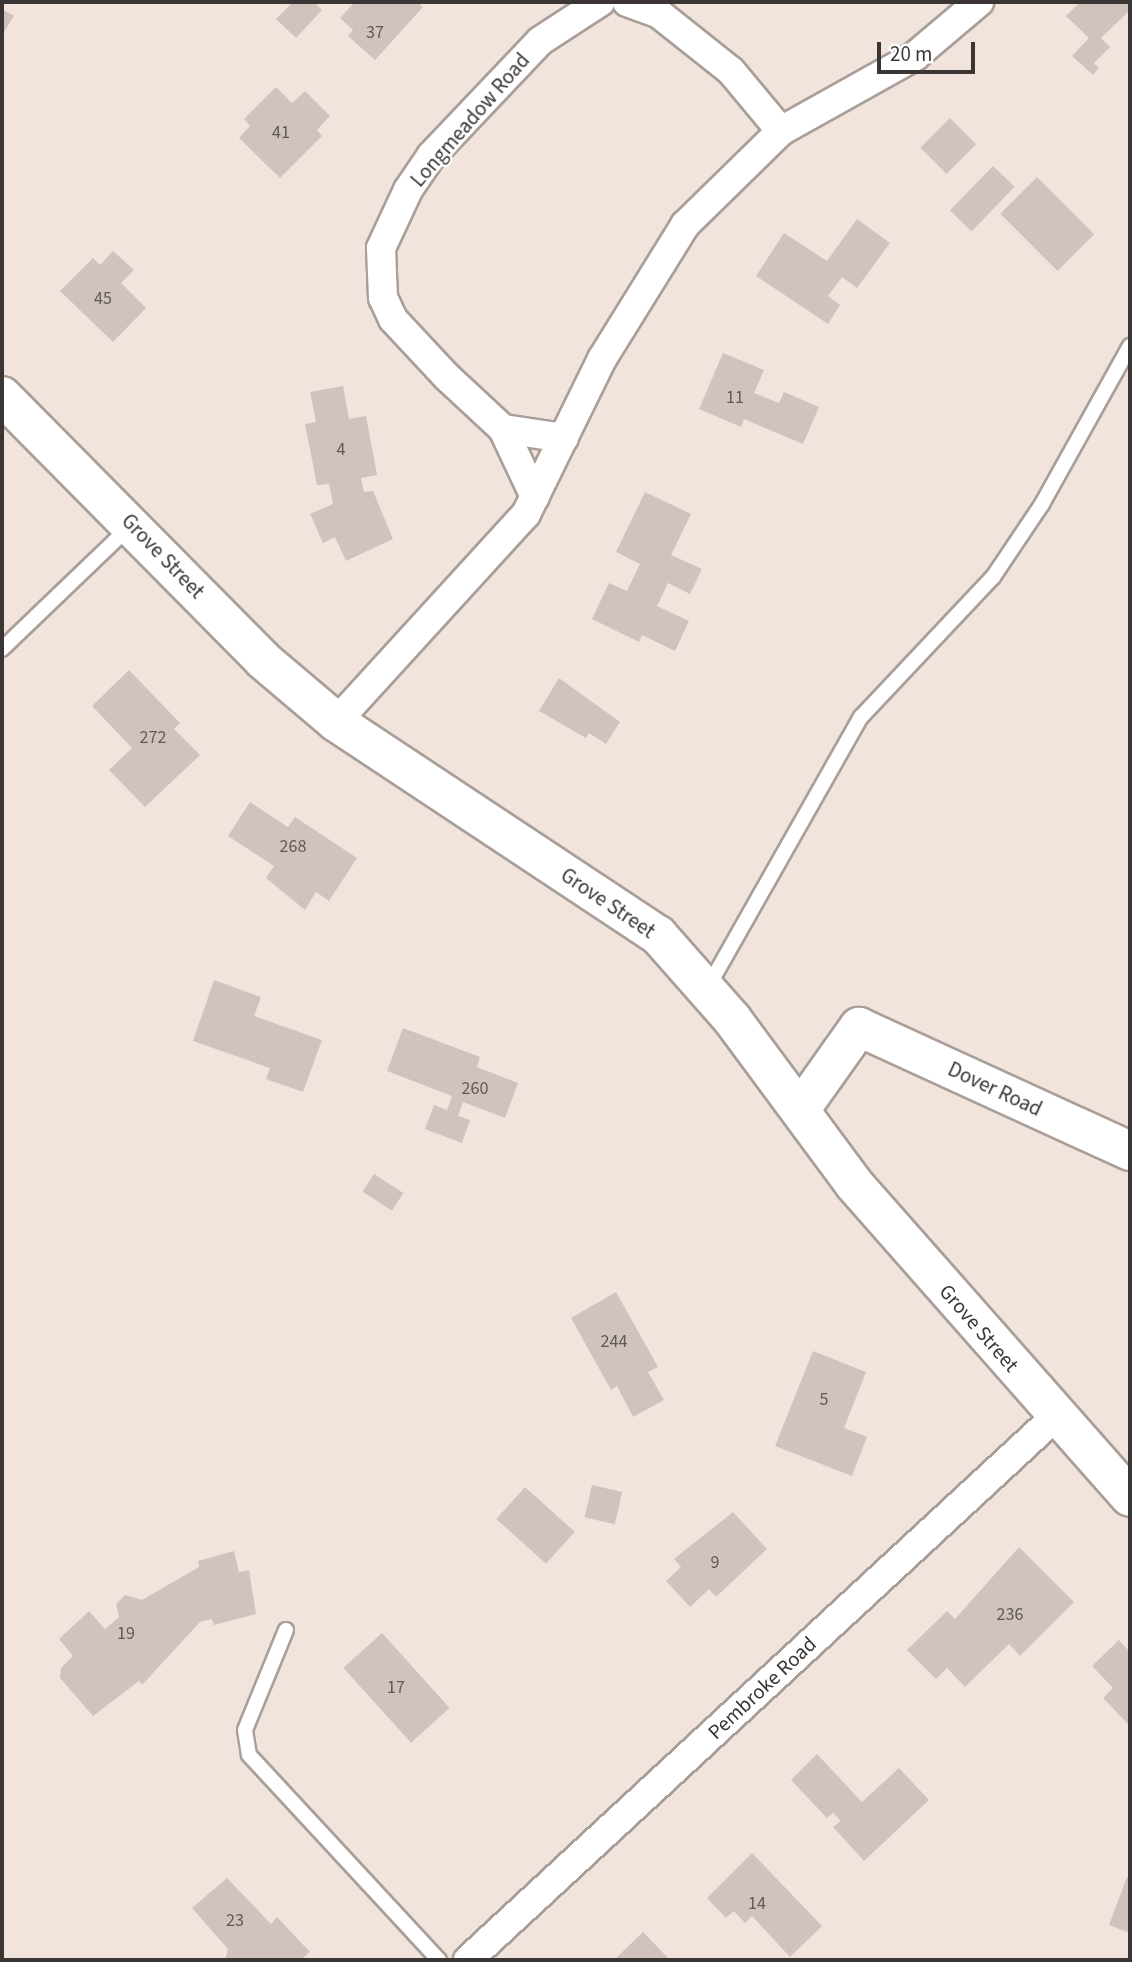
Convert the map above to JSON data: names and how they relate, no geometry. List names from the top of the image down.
{
  "streets": {
    "street": [
      "Longmeadow Road",
      "Grove Street",
      "Dover Road",
      "Pembroke Road"
    ]
  },
  "crossings": [
    ["Grove Street", "Dover Road"],
    ["Grove Street", "Pembroke Road"]
  ],
  "house_numbers": [
    "37",
    "41",
    "45",
    "11",
    "4",
    "272",
    "268",
    "260",
    "244",
    "5",
    "9",
    "236",
    "19",
    "17",
    "14",
    "23"
  ],
  "scale_bar": "20 m"
}
